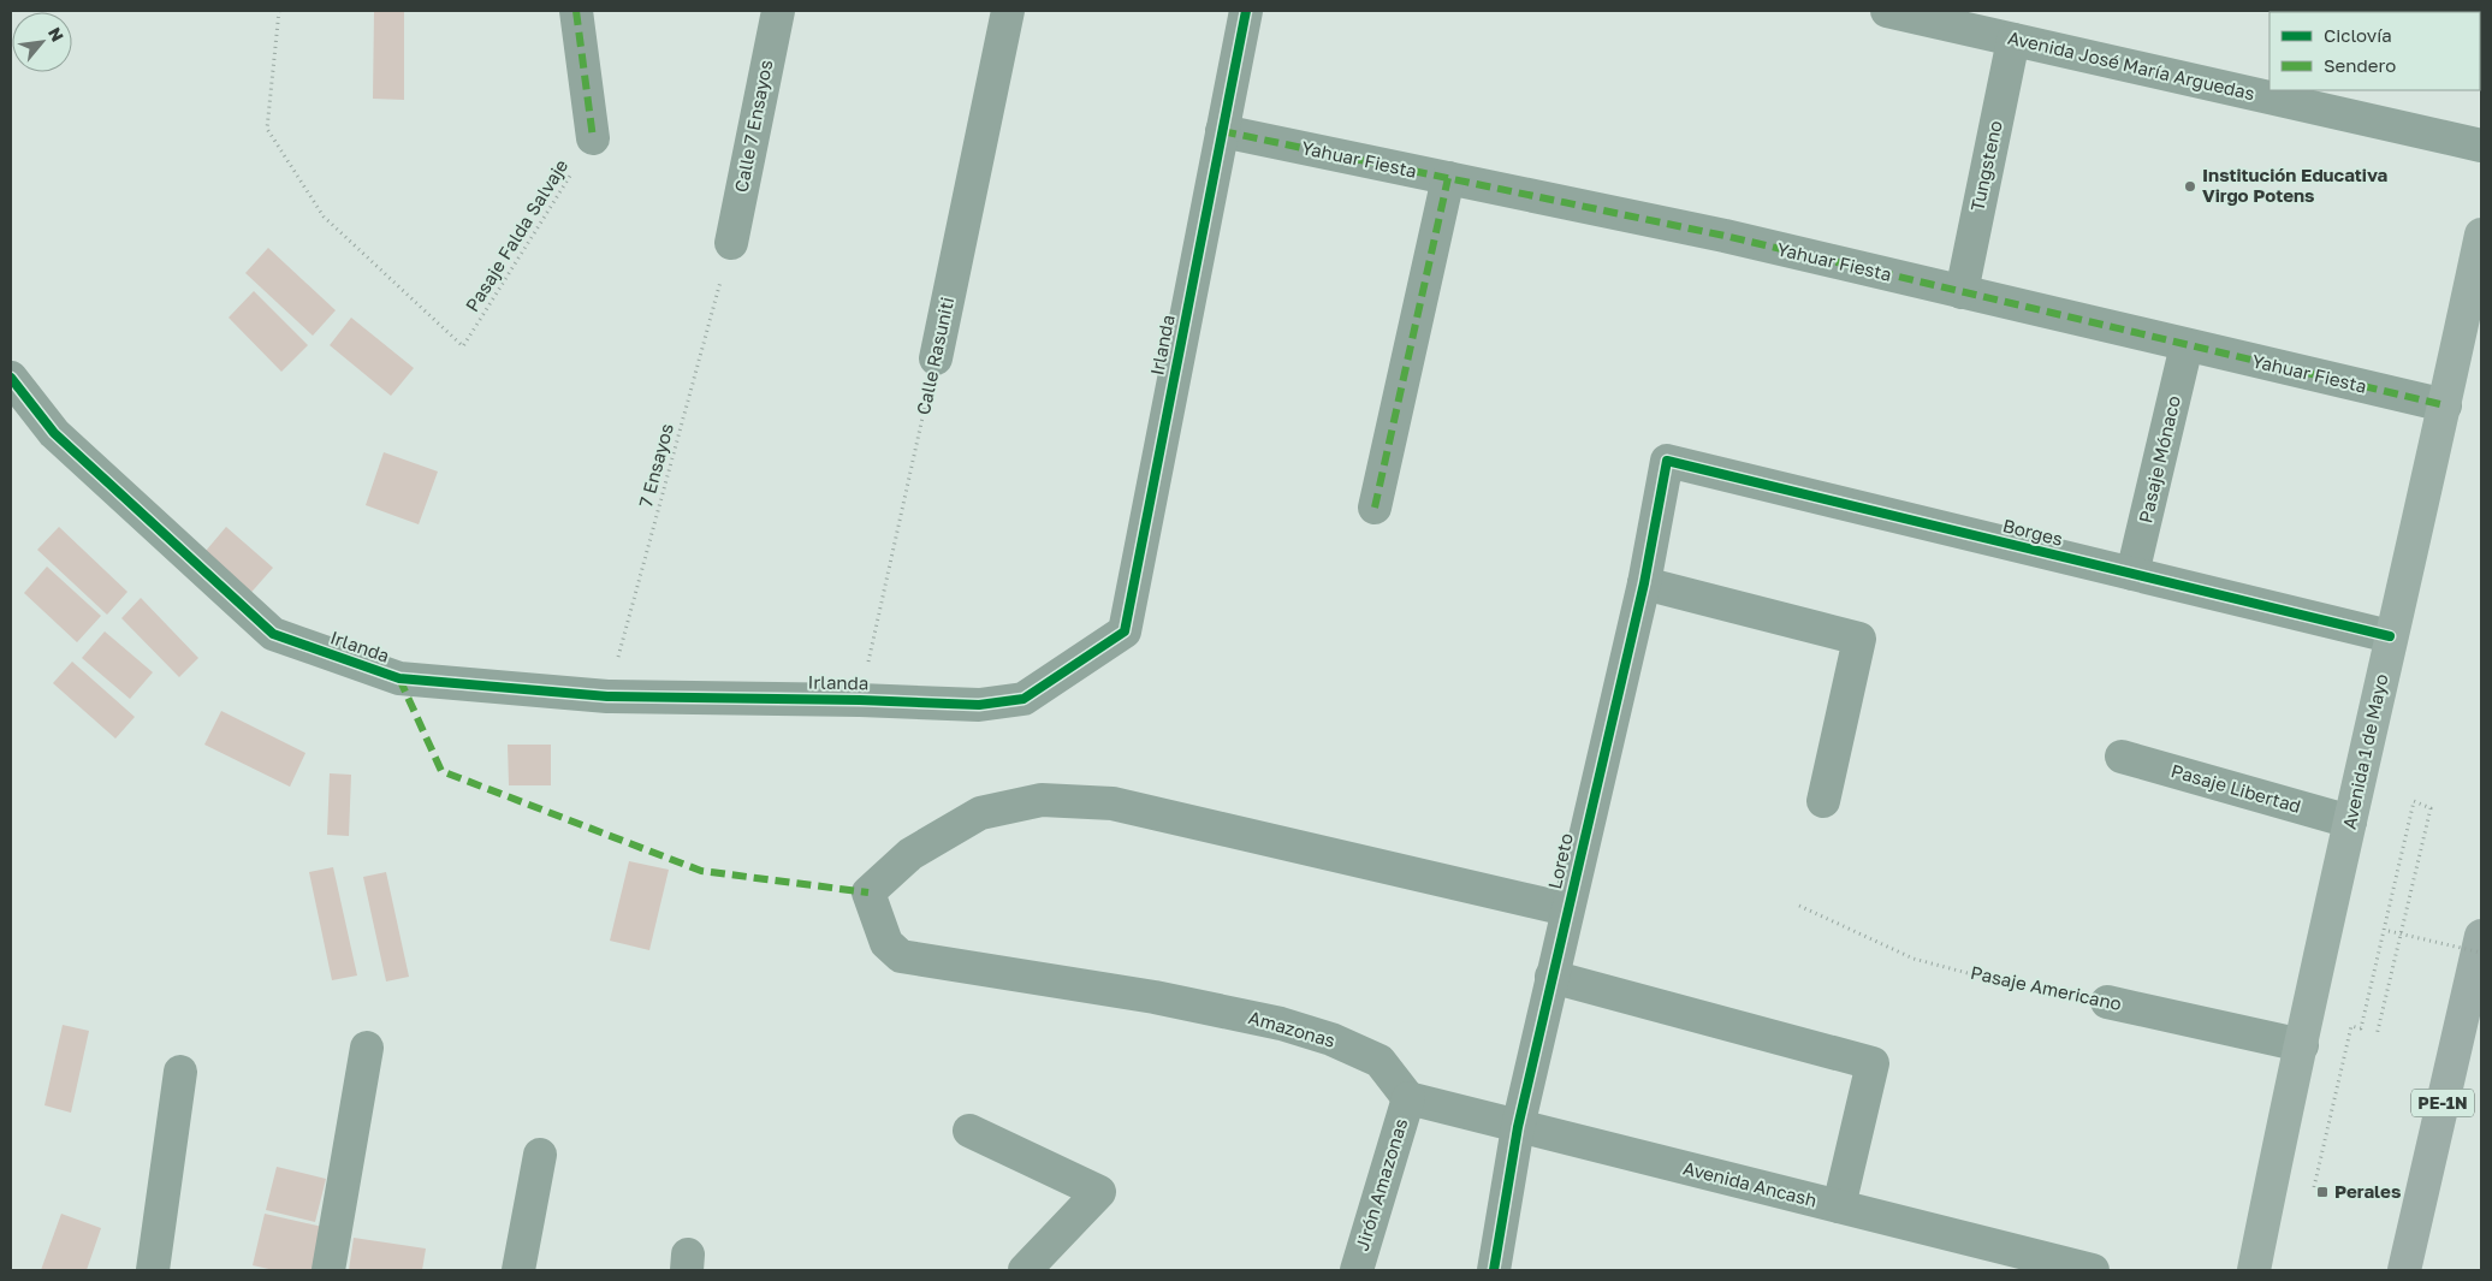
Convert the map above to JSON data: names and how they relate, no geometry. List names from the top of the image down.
{
  "streets": {
    "highway": ["PE-1N"],
    "street": [
      "Avenida José María Arguedas",
      "Calle 7 Ensayos",
      "Yahuar Fiesta",
      "Tungsteno",
      "Irlanda",
      "Calle Rasuniti",
      "Pasaje Mónaco",
      "Borges",
      "Avenida 1 de Mayo",
      "Pasaje Libertad",
      "Loreto",
      "Pasaje Americano",
      "Amazonas",
      "Jirón Amazonas",
      "Avenida Ancash"
    ],
    "path": ["Pasaje Falda Salvaje", "7 Ensayos"]
  },
  "crossings": [
    ["Avenida José María Arguedas", "Tungsteno"],
    ["Calle 7 Ensayos", "7 Ensayos"],
    ["Yahuar Fiesta", "Tungsteno"],
    ["Yahuar Fiesta", "Irlanda"],
    ["Yahuar Fiesta", "Pasaje Mónaco"],
    ["Yahuar Fiesta", "Avenida 1 de Mayo"],
    ["Irlanda", "Calle Rasuniti"],
    ["Irlanda", "7 Ensayos"],
    ["Pasaje Mónaco", "Borges"],
    ["Borges", "Avenida 1 de Mayo"],
    ["Borges", "Loreto"],
    ["Avenida 1 de Mayo", "Pasaje Libertad"],
    ["Avenida 1 de Mayo", "Pasaje Americano"],
    ["Loreto", "Amazonas"],
    ["Loreto", "Avenida Ancash"],
    ["Amazonas", "Jirón Amazonas"],
    ["Amazonas", "Avenida Ancash"],
    ["Jirón Amazonas", "Avenida Ancash"]
  ],
  "places": {
    "other": ["Institución Educativa Virgo Potens"],
    "transit": ["Perales"]
  },
  "legend": ["Ciclovía", "Sendero"],
  "north": "top right"
}
